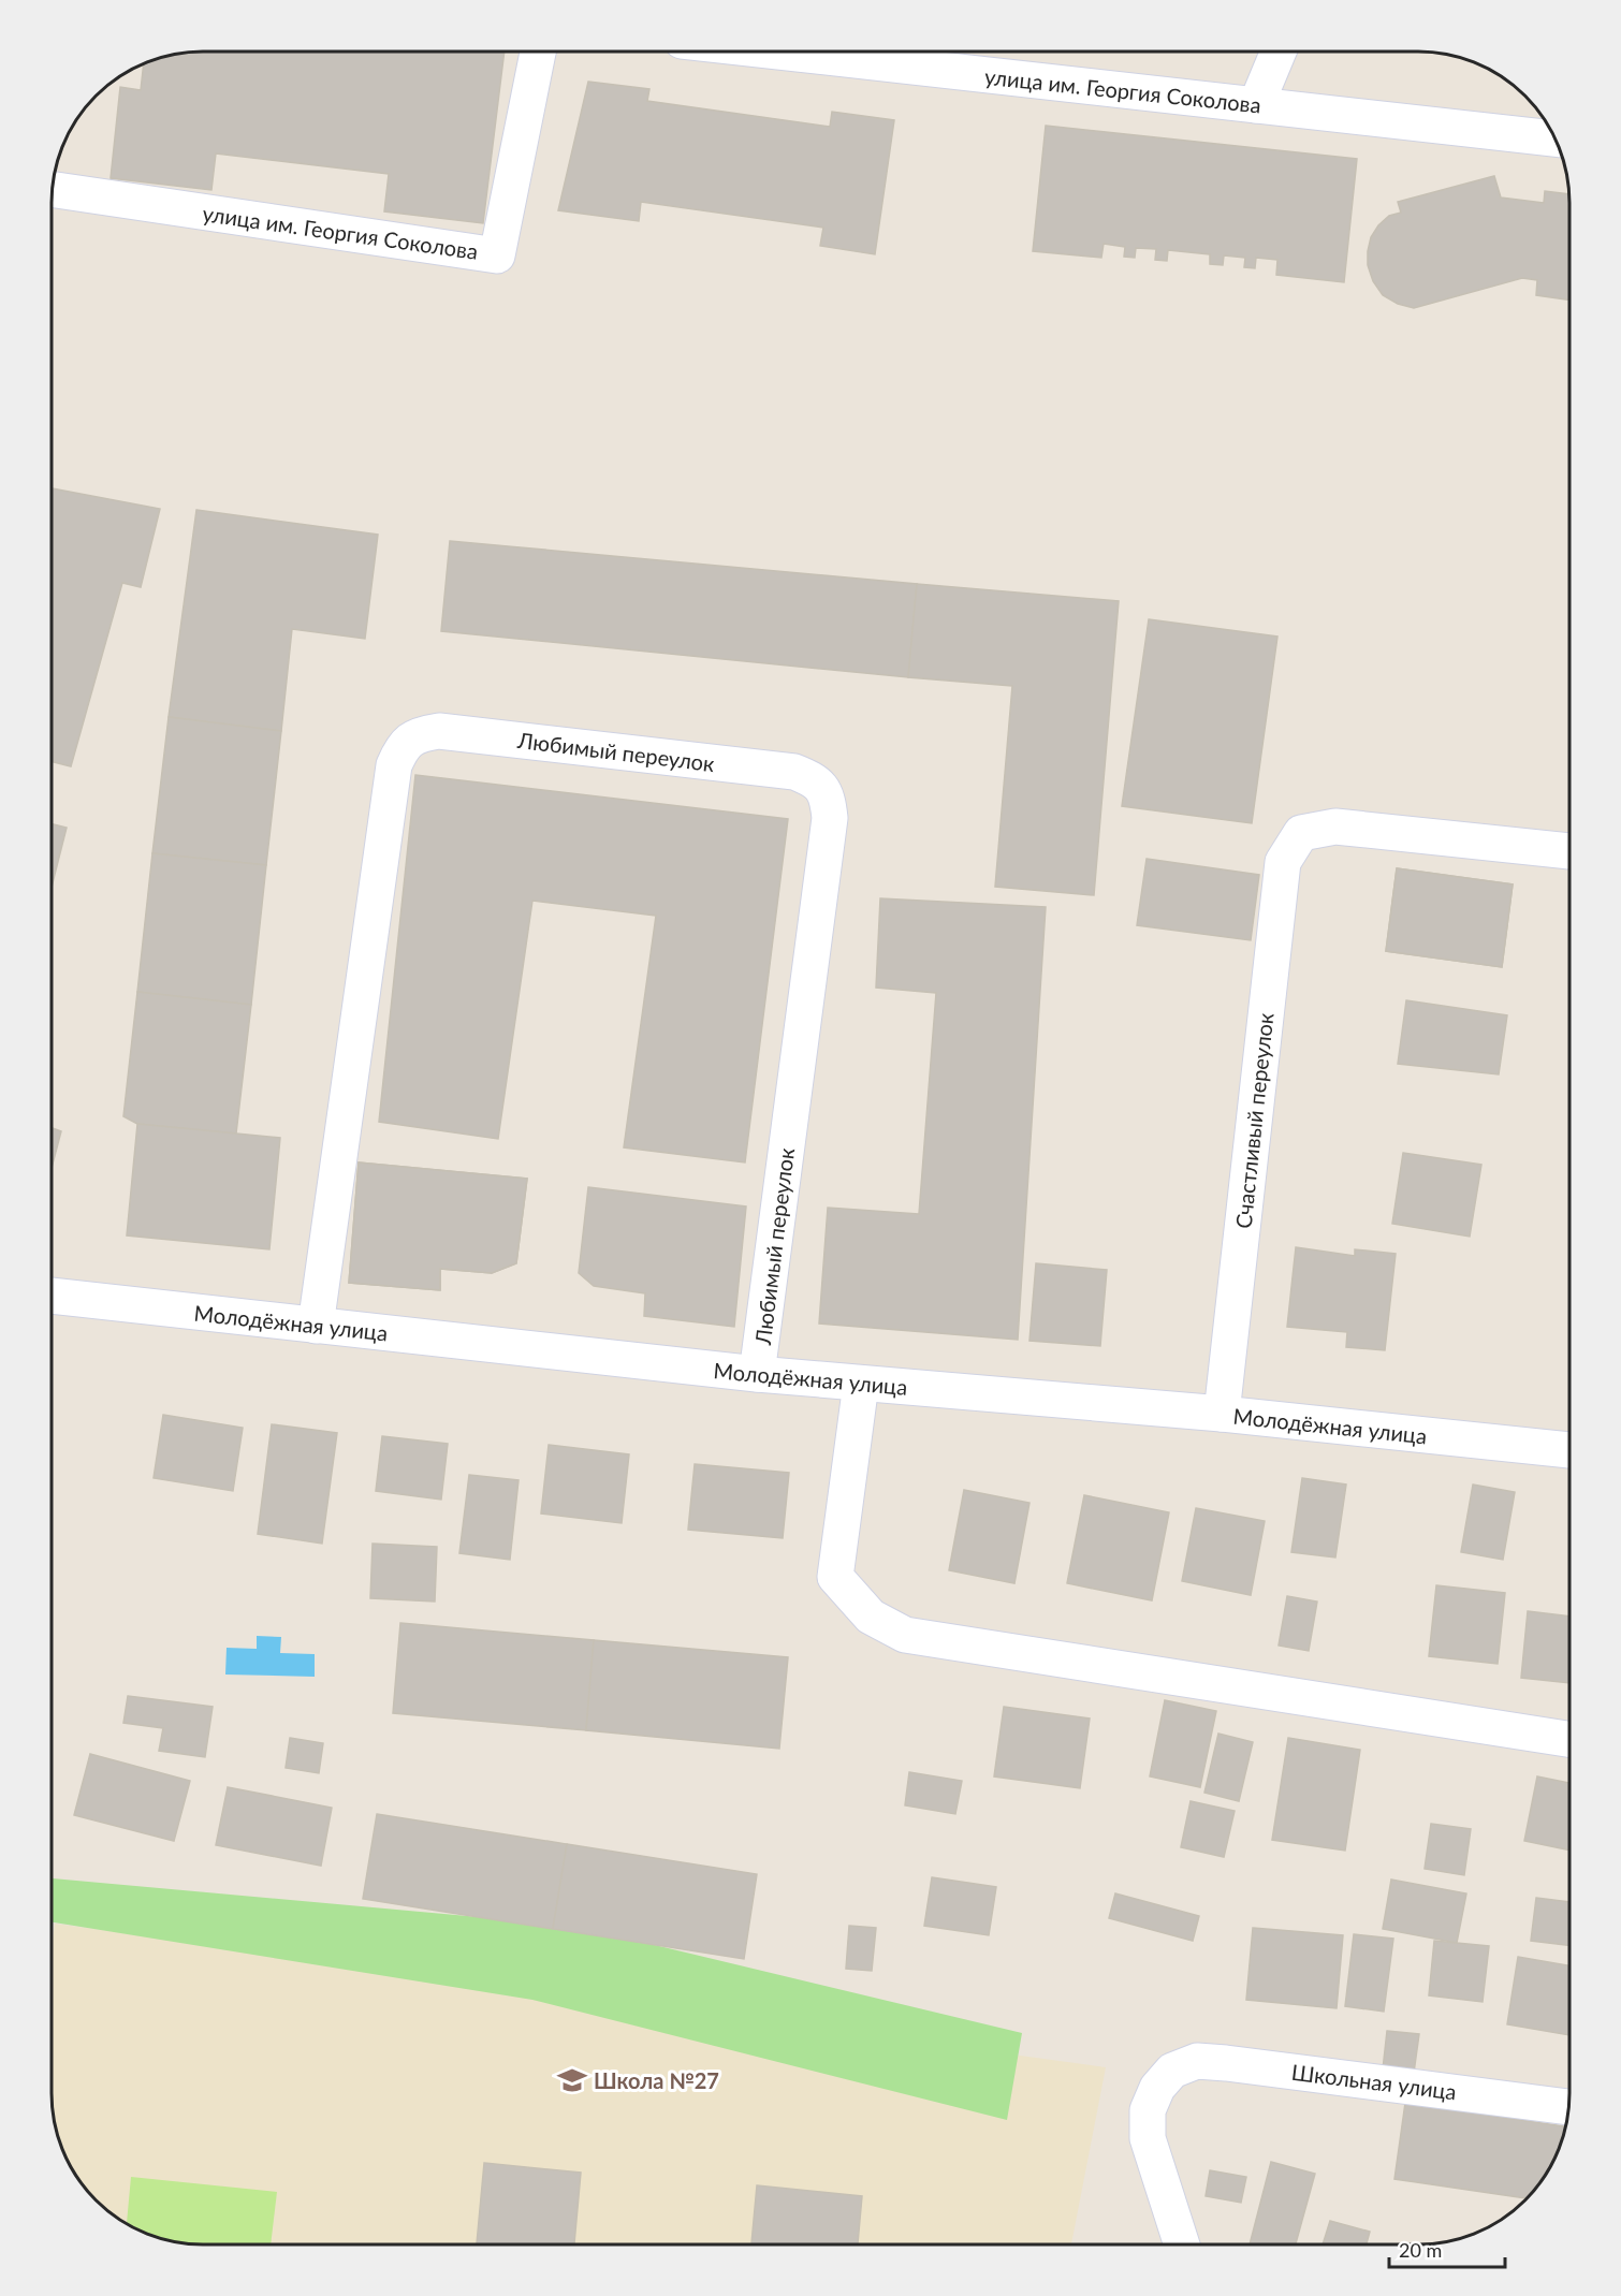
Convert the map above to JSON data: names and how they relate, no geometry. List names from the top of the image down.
{
  "streets": {
    "street": [
      "улица им. Георгия Соколова",
      "Любимый переулок",
      "Счастливый переулок",
      "Молодёжная улица",
      "Школьная улица"
    ]
  },
  "crossings": [
    ["Любимый переулок", "Молодёжная улица"],
    ["Счастливый переулок", "Молодёжная улица"]
  ],
  "places": {
    "school or university": ["Школа №27"]
  },
  "scale_bar": "20 m"
}
